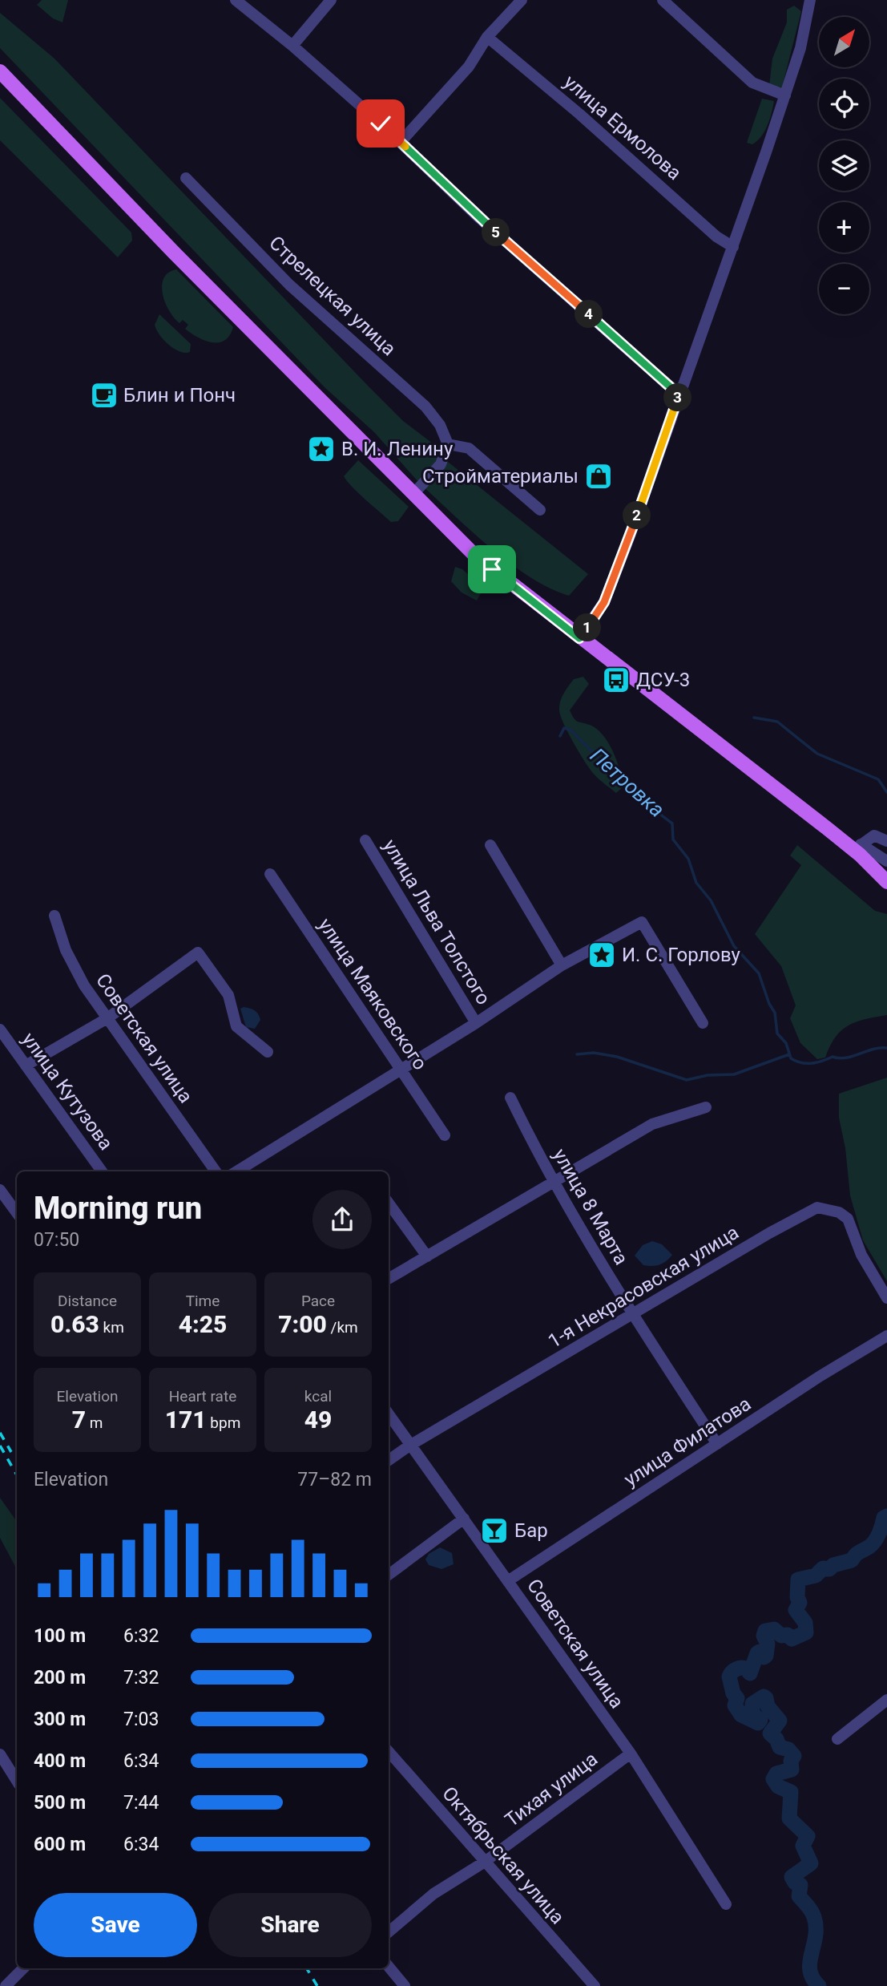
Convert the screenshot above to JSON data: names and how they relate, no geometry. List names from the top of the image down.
{
  "streets": {
    "street": [
      "улица Ермолова",
      "Стрелецкая улица",
      "улица Льва Толстого",
      "улица Маяковского",
      "Советская улица",
      "улица Кутузова",
      "улица 8 Марта",
      "1-я Некрасовская улица",
      "улица Филатова",
      "Тихая улица",
      "Октябрьская улица"
    ]
  },
  "crossings": [
    ["Советская улица", "1-я Некрасовская улица"],
    ["Советская улица", "улица Филатова"],
    ["Советская улица", "Тихая улица"],
    ["улица 8 Марта", "1-я Некрасовская улица"],
    ["улица 8 Марта", "улица Филатова"],
    ["Тихая улица", "Октябрьская улица"]
  ],
  "water": ["Петровка"],
  "places": {
    "cafe": ["Блин и Понч"],
    "place": ["В. И. Ленину", "И. С. Горлову"],
    "shop": ["Стройматериалы"],
    "bus stop": ["ДСУ-3"],
    "bar": ["Бар"]
  },
  "north": "top right",
  "page": {
    "map_buttons": ["+", "−"],
    "pins": [
      "5",
      "4",
      "3",
      "2",
      "1"
    ],
    "heading": ["Morning run", "07:50"],
    "stats": [
      ["Distance", "0.63 km"],
      ["Time", "4:25"],
      ["Pace", "7:00 /km"],
      ["Elevation", "7 m"],
      ["Heart rate", "171 bpm"],
      ["kcal", "49"]
    ],
    "chart": ["Elevation", "77–82 m"],
    "list": [
      {
        "name": "100 m",
        "note": "6:32"
      },
      {
        "name": "200 m",
        "note": "7:32"
      },
      {
        "name": "300 m",
        "note": "7:03"
      },
      {
        "name": "400 m",
        "note": "6:34"
      },
      {
        "name": "500 m",
        "note": "7:44"
      },
      {
        "name": "600 m",
        "note": "6:34"
      }
    ],
    "buttons": ["Save", "Share"]
  }
}
